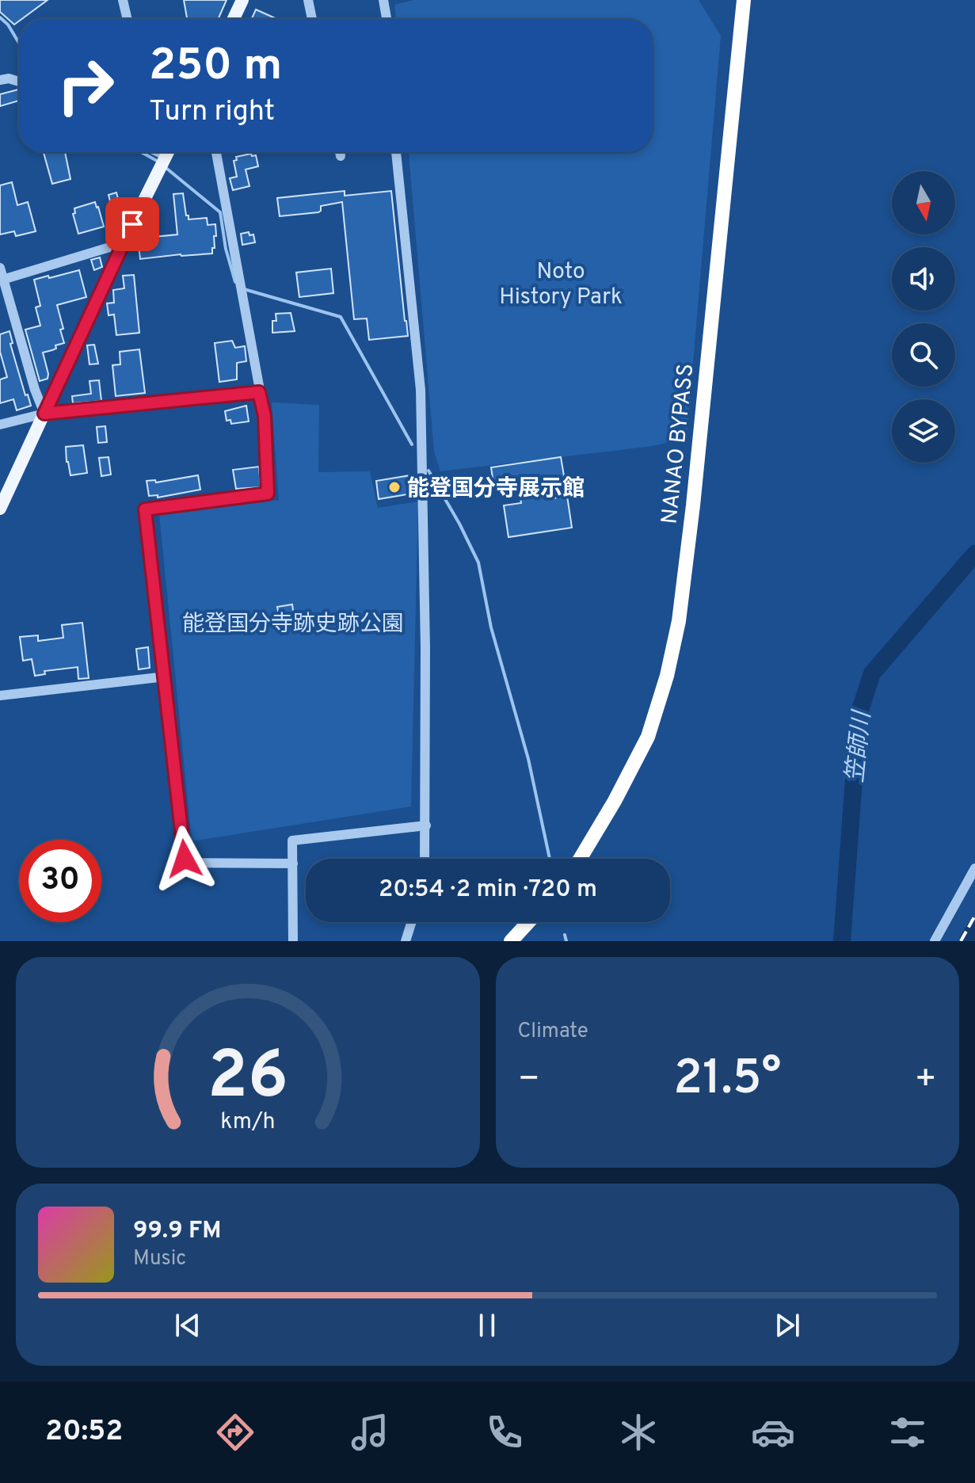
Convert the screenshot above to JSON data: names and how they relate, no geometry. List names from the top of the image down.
{
  "streets": {
    "highway": ["NANAO BYPASS"]
  },
  "water": ["笠師川"],
  "parks": ["Noto History Park", "能登国分寺跡史跡公園"],
  "places": ["能登国分寺展示館"],
  "north": "bottom",
  "page": {
    "turn": ["250 m", "Turn right"],
    "limit": "30",
    "trip": "20:54 · 2 min · 720 m",
    "tile": "Climate",
    "heat": ["−", "21.5°", "+"],
    "song": ["99.9 FM", "Music"],
    "tabs": "20:52",
    "gauge": ["26", "km/h"]
  }
}
